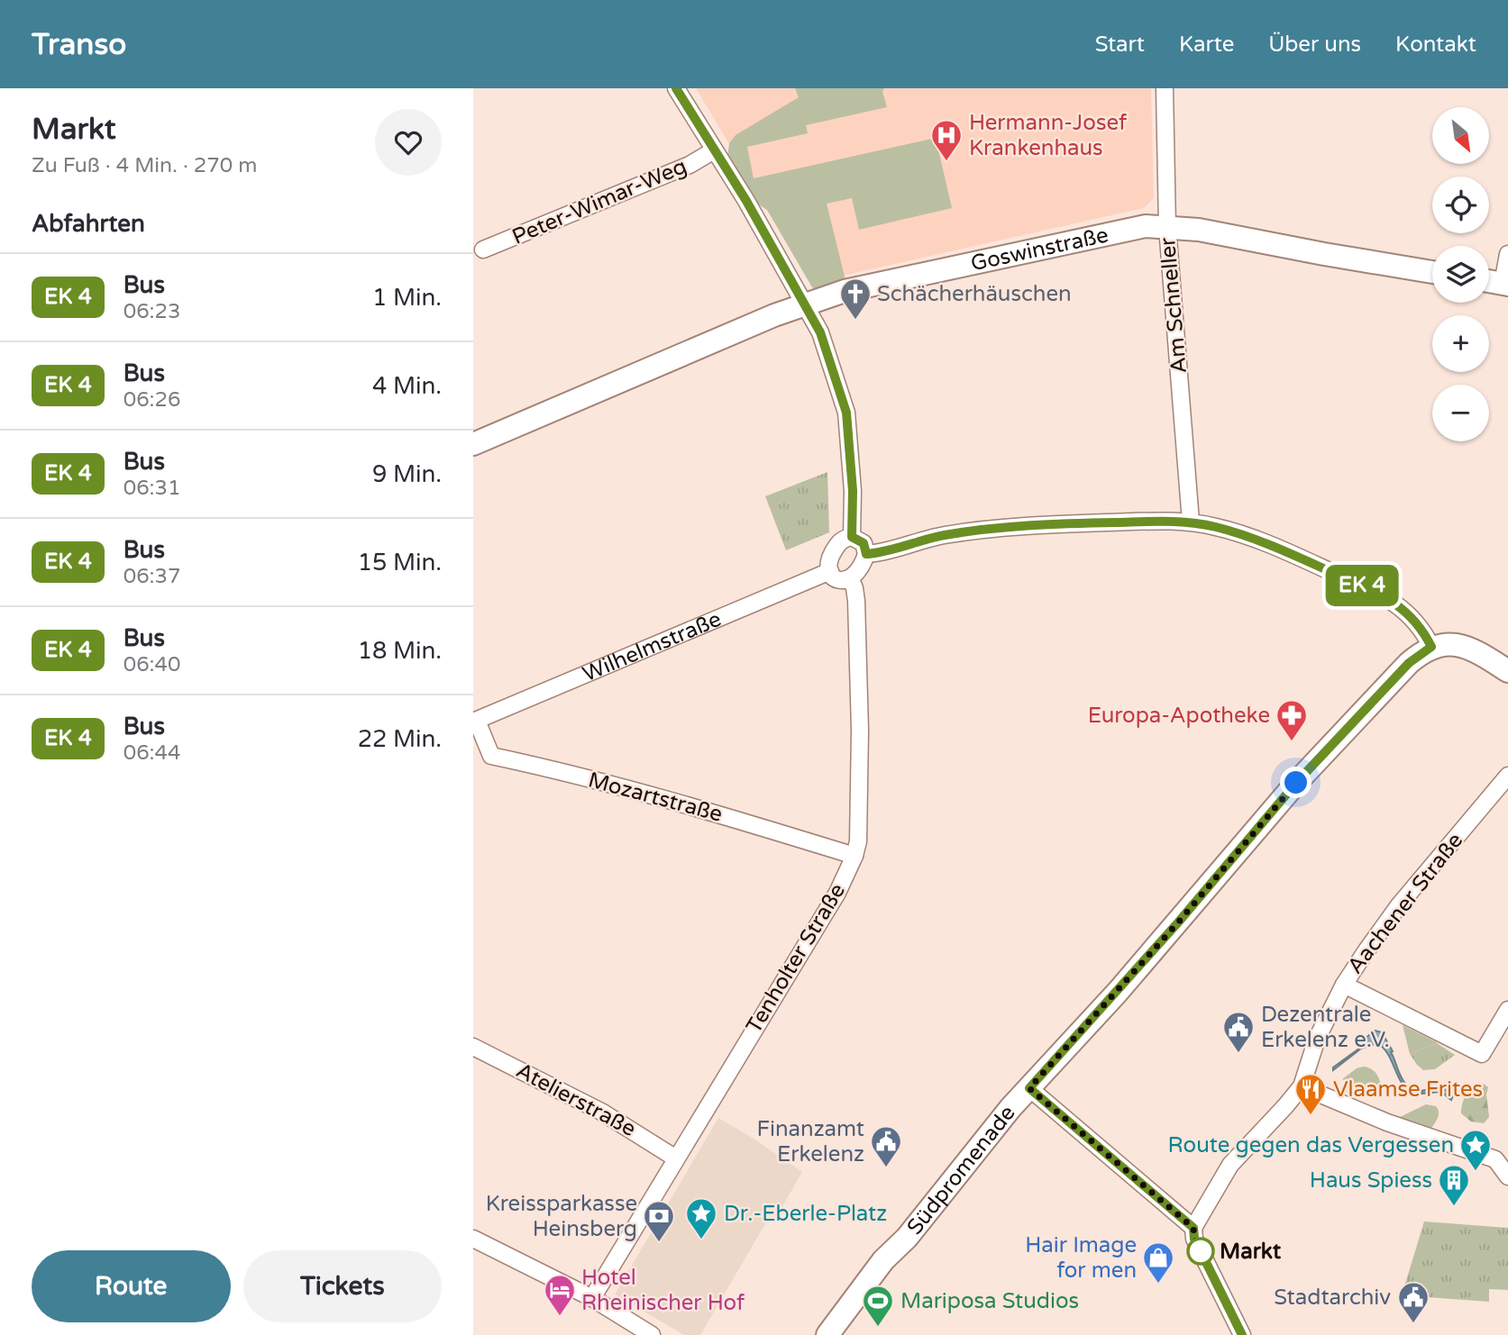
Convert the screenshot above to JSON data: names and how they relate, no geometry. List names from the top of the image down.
{
  "streets": {
    "main road": ["Goswinstraße", "Südpromenade"],
    "street": [
      "Peter-Wimar-Weg",
      "Am Schneller",
      "Wilhelmstraße",
      "Mozartstraße",
      "Aachener Straße",
      "Tenholter Straße",
      "Atelierstraße"
    ]
  },
  "crossings": [
    ["Goswinstraße", "Am Schneller"],
    ["Wilhelmstraße", "Mozartstraße"],
    ["Wilhelmstraße", "Tenholter Straße"],
    ["Mozartstraße", "Tenholter Straße"],
    ["Tenholter Straße", "Atelierstraße"]
  ],
  "places": {
    "hospital": ["Hermann-Josef Krankenhaus"],
    "church": ["Schächerhäuschen"],
    "pharmacy": ["Europa-Apotheke"],
    "public building": ["Dezentrale Erkelenz e.V.", "Finanzamt Erkelenz", "Stadtarchiv"],
    "restaurant": ["Vlaamse Frites"],
    "place": ["Route gegen das Vergessen", "Dr.-Eberle-Platz"],
    "building": ["Haus Spiess"],
    "bank": ["Kreissparkasse Heinsberg"],
    "other": ["Markt"],
    "shop": ["Hair Image for men"],
    "hotel": ["Hotel Rheinischer Hof"],
    "sports": ["Mariposa Studios"]
  },
  "north": "bottom right",
  "page": {
    "header": "Transo",
    "nav": [
      "Start",
      "Karte",
      "Über uns",
      "Kontakt"
    ],
    "heading": [
      ["Markt", "Zu Fuß · 4 Min. · 270 m"],
      "Abfahrten"
    ],
    "on_map": "EK 4",
    "map_buttons": ["+", "−"],
    "list": [
      {
        "mark": "EK 4",
        "name": "Bus",
        "note": "06:23",
        "value": "1 Min."
      },
      {
        "mark": "EK 4",
        "name": "Bus",
        "note": "06:26",
        "value": "4 Min."
      },
      {
        "mark": "EK 4",
        "name": "Bus",
        "note": "06:31",
        "value": "9 Min."
      },
      {
        "mark": "EK 4",
        "name": "Bus",
        "note": "06:37",
        "value": "15 Min."
      },
      {
        "mark": "EK 4",
        "name": "Bus",
        "note": "06:40",
        "value": "18 Min."
      },
      {
        "mark": "EK 4",
        "name": "Bus",
        "note": "06:44",
        "value": "22 Min."
      }
    ],
    "buttons": ["Route", "Tickets"]
  }
}
